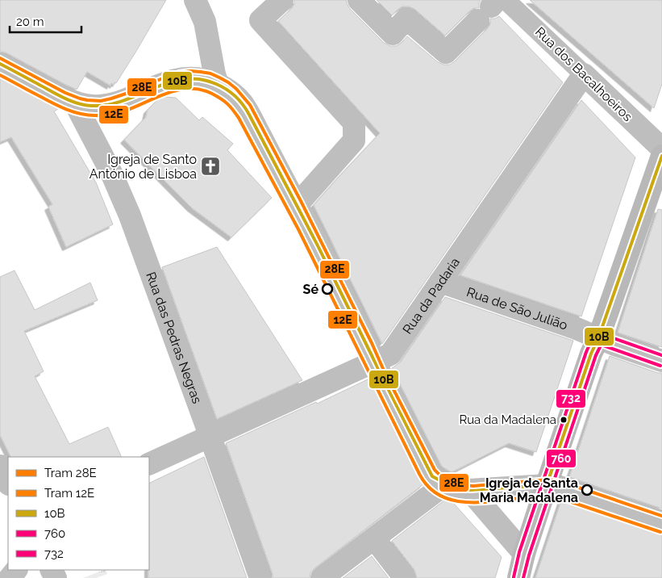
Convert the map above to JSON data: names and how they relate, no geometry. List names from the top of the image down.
{
  "streets": {
    "street": [
      "Rua dos Bacalhoeiros",
      "Rua da Padaria",
      "Rua de São Julião",
      "Rua das Pedras Negras"
    ]
  },
  "crossings": [
    ["Rua dos Bacalhoeiros", "Rua da Padaria"],
    ["Rua da Padaria", "Rua de São Julião"],
    ["Rua da Padaria", "Rua das Pedras Negras"]
  ],
  "places": {
    "church": ["Igreja de Santo António de Lisboa"],
    "other": ["Sé", "Rua da Madalena", "Igreja de Santa Maria Madalena"]
  },
  "lines": [
    "tram line 28E",
    "transit line 10B",
    "tram line 12E",
    "transit line 732",
    "transit line 760"
  ],
  "legend": [
    "Tram 28E",
    "Tram 12E",
    "10B",
    "760",
    "732"
  ],
  "scale_bar": "20 m"
}
